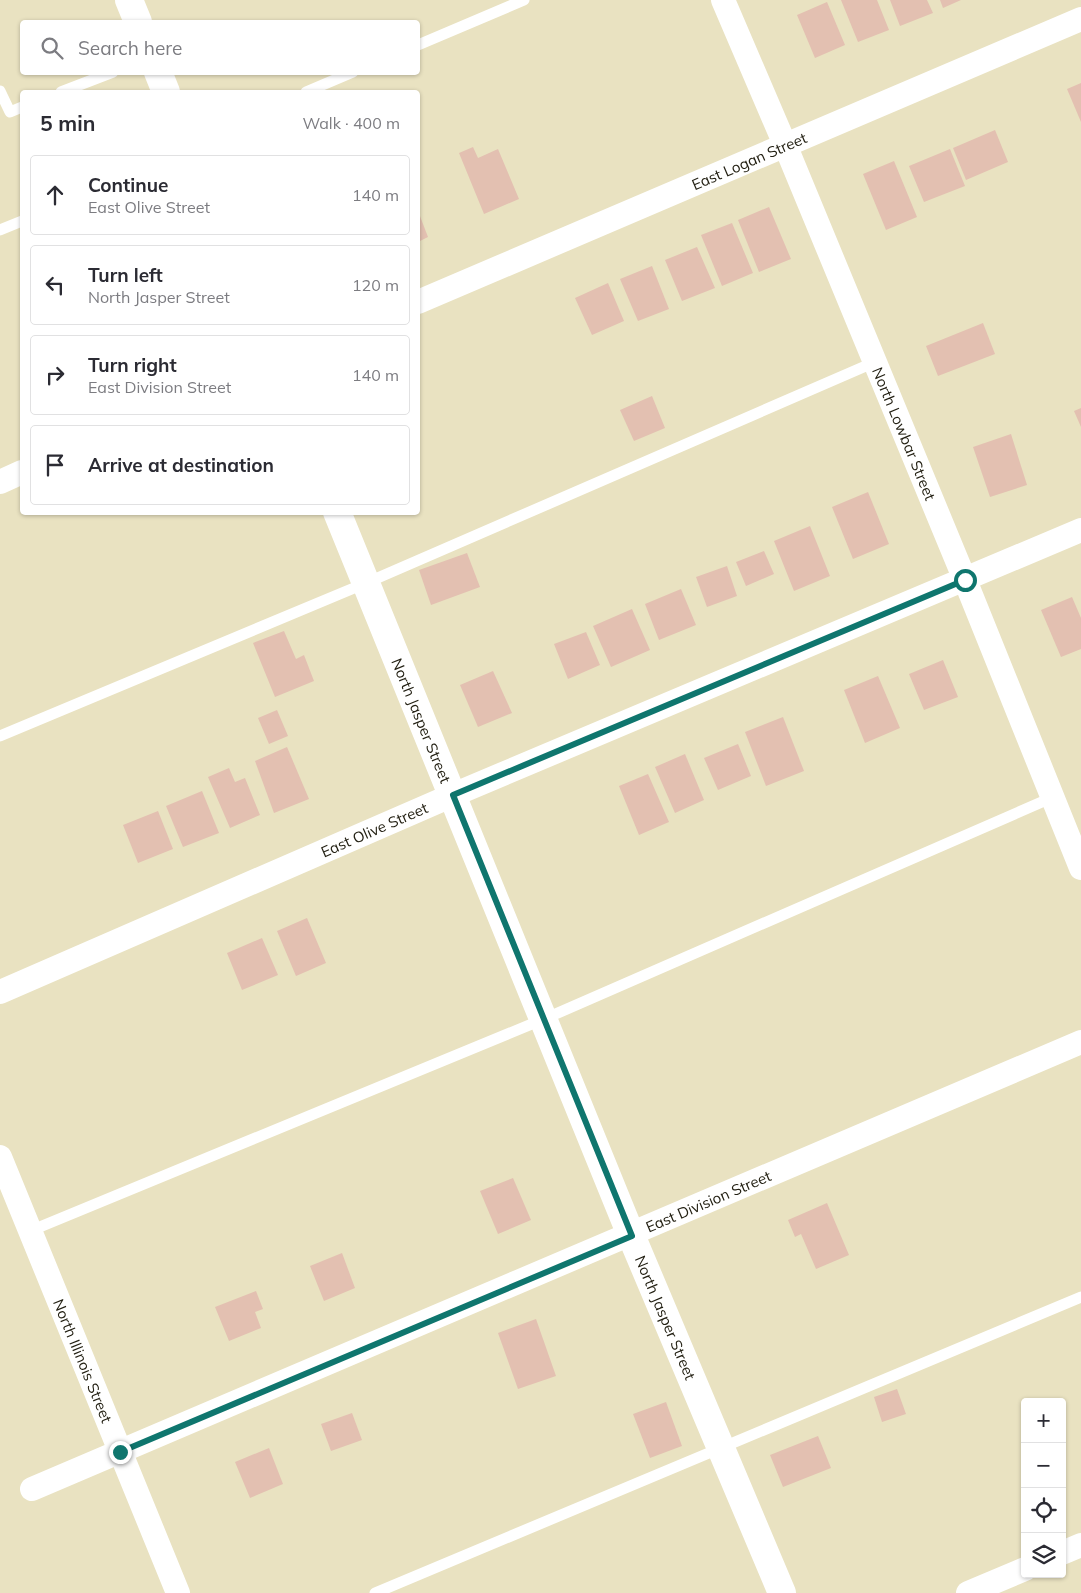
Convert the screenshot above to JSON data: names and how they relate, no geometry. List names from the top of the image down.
{
  "streets": {
    "street": [
      "East Logan Street",
      "North Lowbar Street",
      "North Jasper Street",
      "East Olive Street",
      "East Division Street",
      "North Illinois Street"
    ]
  },
  "crossings": [
    ["East Logan Street", "North Lowbar Street"],
    ["North Lowbar Street", "East Olive Street"],
    ["North Jasper Street", "East Olive Street"],
    ["North Jasper Street", "East Division Street"],
    ["East Division Street", "North Illinois Street"]
  ],
  "page": {
    "search": "Search here",
    "heading": ["5 min", "Walk · 400 m"],
    "list": [
      ["Continue", "East Olive Street", "140 m"],
      ["Turn left", "North Jasper Street", "120 m"],
      ["Turn right", "East Division Street", "140 m"],
      "Arrive at destination"
    ],
    "map_buttons": ["+", "−"]
  }
}
